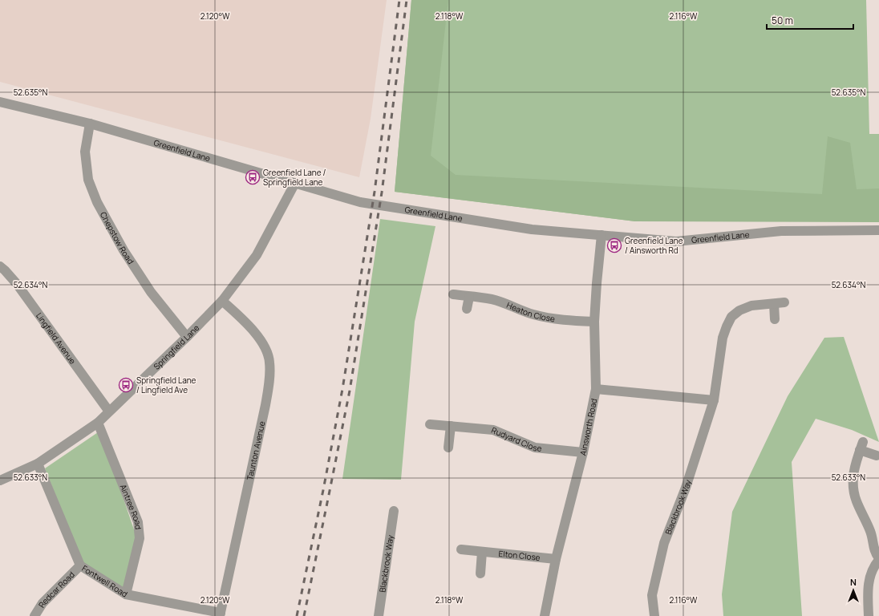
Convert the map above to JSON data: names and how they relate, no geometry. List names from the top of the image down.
{
  "streets": {
    "street": [
      "Greenfield Lane",
      "Chepstow Road",
      "Heaton Close",
      "Lingfield Avenue",
      "Springfield Lane",
      "Ainsworth Road",
      "Rudyard Close",
      "Taunton Avenue",
      "Aintree Road",
      "Blackbrook Way",
      "Elton Close",
      "Fontwell Road",
      "Redcar Road"
    ]
  },
  "crossings": [
    ["Greenfield Lane", "Chepstow Road"],
    ["Greenfield Lane", "Springfield Lane"],
    ["Greenfield Lane", "Ainsworth Road"],
    ["Chepstow Road", "Springfield Lane"],
    ["Heaton Close", "Ainsworth Road"],
    ["Lingfield Avenue", "Springfield Lane"],
    ["Springfield Lane", "Taunton Avenue"],
    ["Springfield Lane", "Aintree Road"],
    ["Springfield Lane", "Fontwell Road"],
    ["Ainsworth Road", "Rudyard Close"],
    ["Ainsworth Road", "Elton Close"],
    ["Taunton Avenue", "Fontwell Road"],
    ["Aintree Road", "Fontwell Road"],
    ["Fontwell Road", "Redcar Road"]
  ],
  "places": {
    "bus stop": ["Greenfield Lane / Springfield Lane", "Greenfield Lane / Ainsworth Rd", "Springfield Lane / Lingfield Ave"]
  },
  "scale_bar": "50 m",
  "north": "top",
  "coordinates": [
    "2.120°W",
    "2.118°W",
    "2.116°W",
    "52.635°N",
    "52.634°N",
    "52.633°N"
  ]
}
